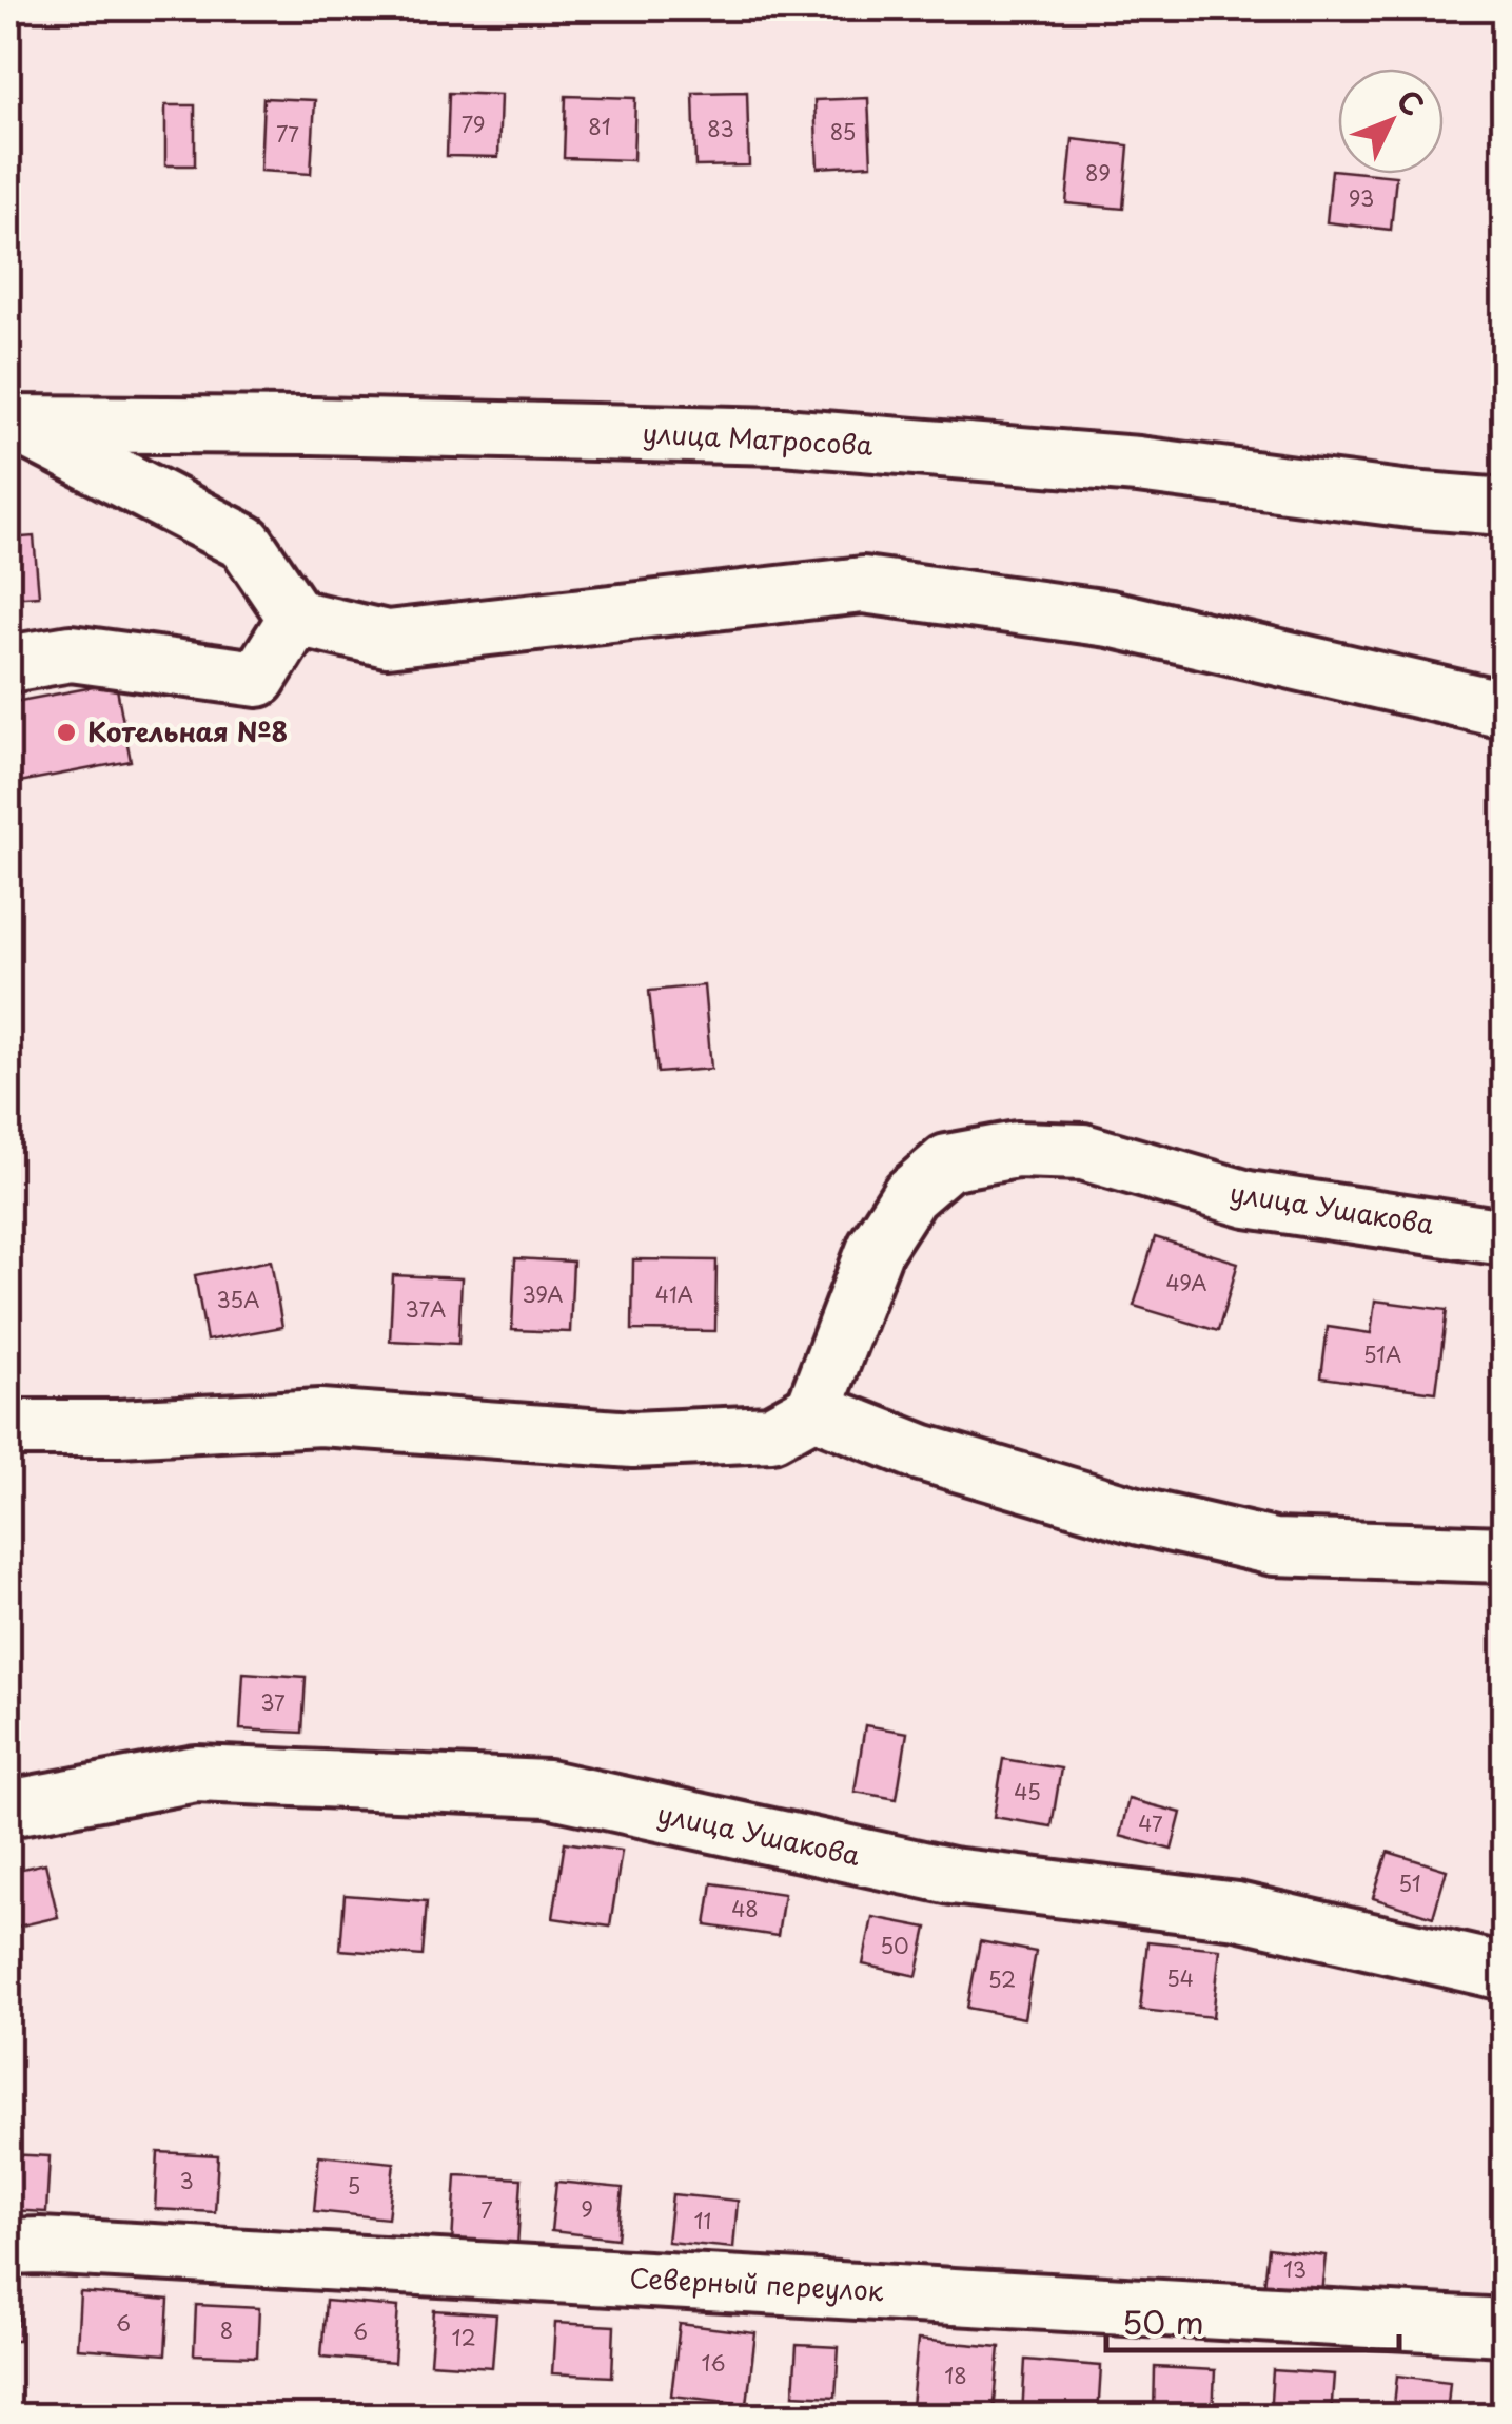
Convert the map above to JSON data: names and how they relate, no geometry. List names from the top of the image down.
{
  "streets": {
    "street": ["улица Матросова", "улица Ушакова", "Северный переулок"]
  },
  "places": ["Котельная №8"],
  "house_numbers": [
    "79",
    "81",
    "83",
    "85",
    "77",
    "89",
    "93",
    "49А",
    "39А",
    "41А",
    "35А",
    "37А",
    "51А",
    "37",
    "45",
    "47",
    "51",
    "48",
    "50",
    "54",
    "52",
    "3",
    "5",
    "9",
    "7",
    "11",
    "13",
    "6",
    "8",
    "6",
    "12",
    "16",
    "18"
  ],
  "scale_bar": "50 m",
  "north": "top right"
}
